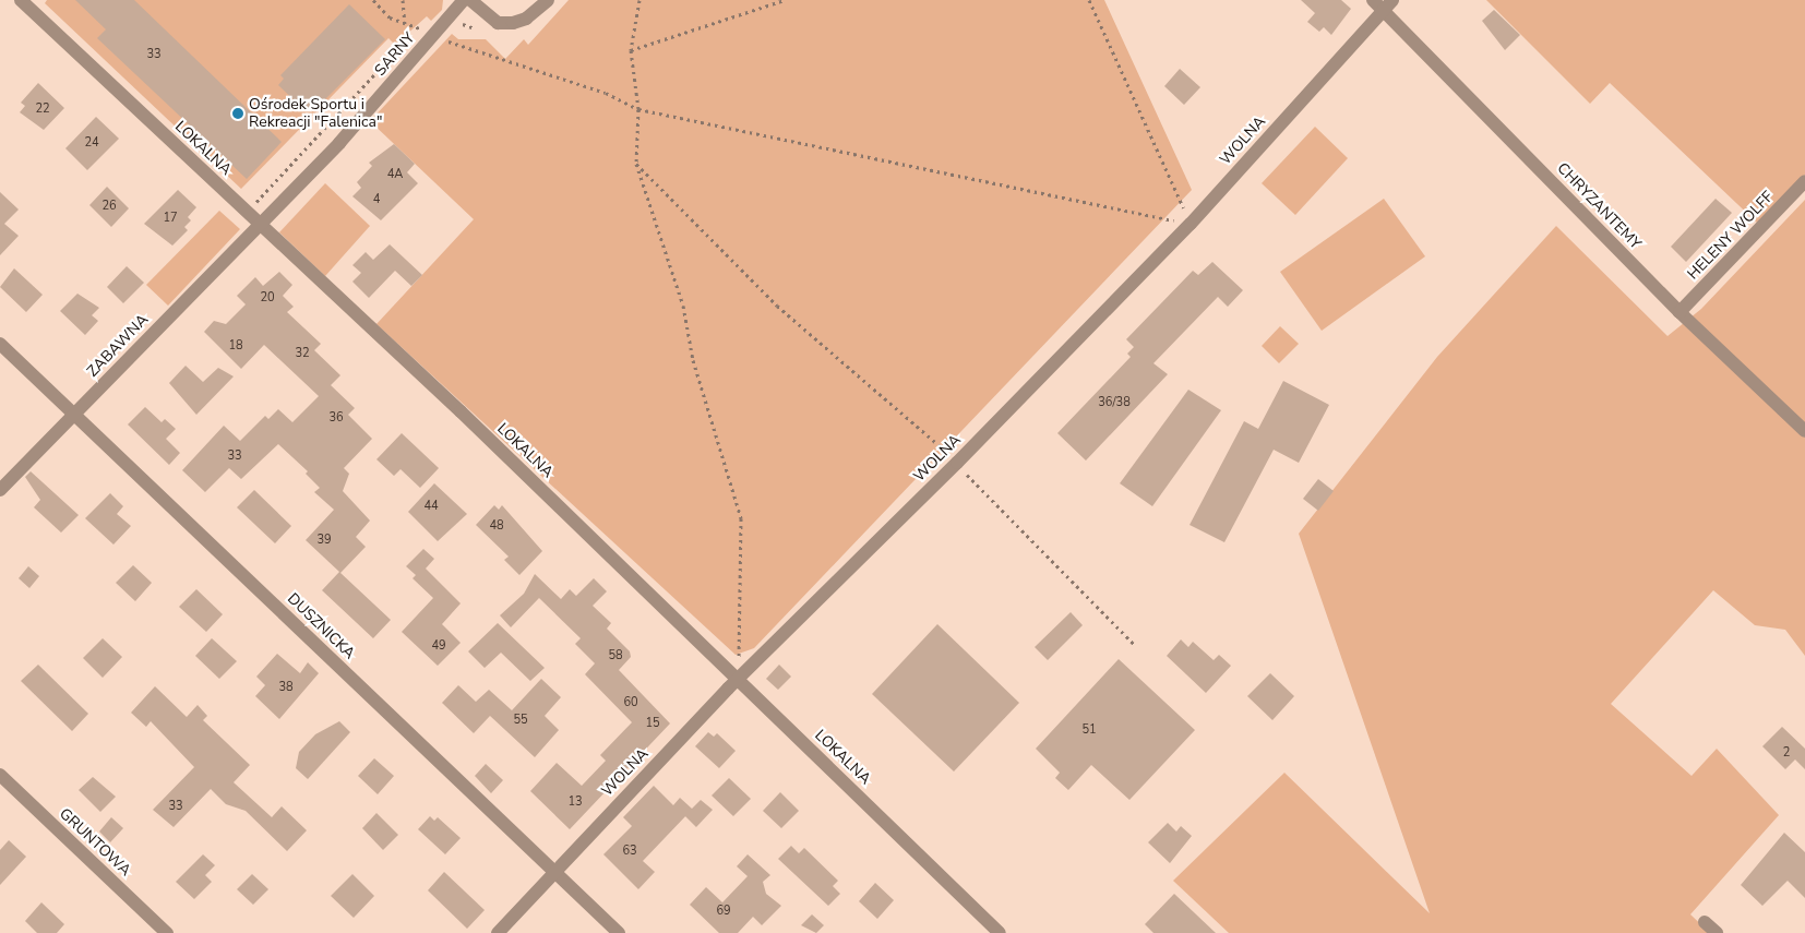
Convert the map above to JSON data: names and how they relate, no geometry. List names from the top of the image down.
{
  "streets": {
    "street": [
      "SARNY",
      "WOLNA",
      "LOKALNA",
      "CHRYZANTEMY",
      "HELENY WOLFF",
      "ZABAWNA",
      "DUSZNICKA",
      "GRUNTOWA"
    ]
  },
  "crossings": [
    ["SARNY", "LOKALNA"],
    ["SARNY", "ZABAWNA"],
    ["WOLNA", "LOKALNA"],
    ["WOLNA", "CHRYZANTEMY"],
    ["WOLNA", "DUSZNICKA"],
    ["LOKALNA", "ZABAWNA"],
    ["CHRYZANTEMY", "HELENY WOLFF"],
    ["ZABAWNA", "DUSZNICKA"]
  ],
  "places": ["Ośrodek Sportu i Rekreacji \"Falenica\""],
  "house_numbers": [
    "33",
    "22",
    "24",
    "4A",
    "4",
    "26",
    "17",
    "20",
    "18",
    "32",
    "36/38",
    "36",
    "33",
    "44",
    "48",
    "39",
    "49",
    "58",
    "38",
    "60",
    "55",
    "15",
    "51",
    "2",
    "13",
    "33",
    "63",
    "69"
  ]
}
